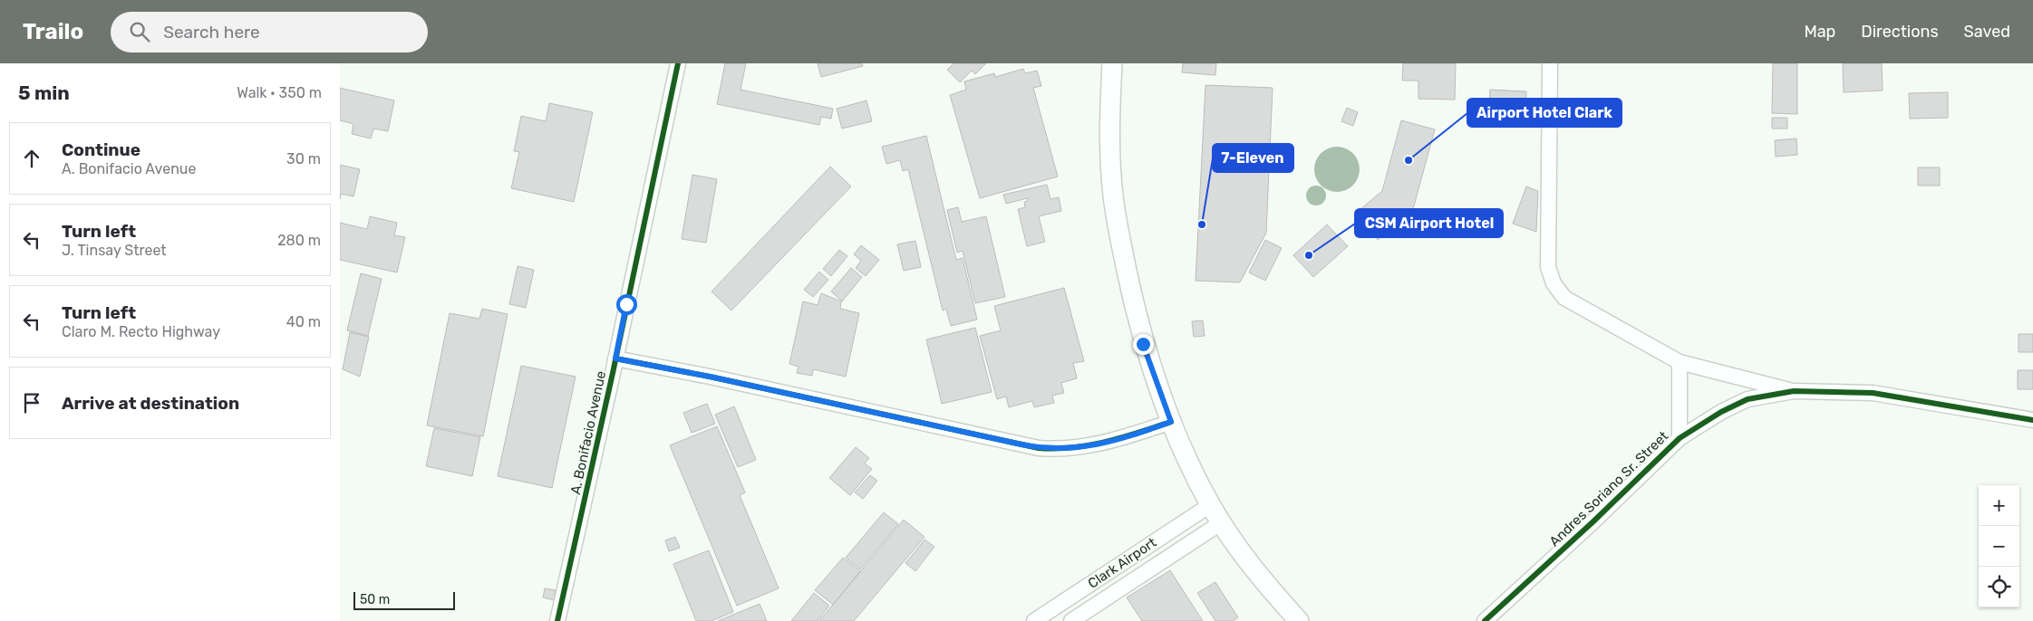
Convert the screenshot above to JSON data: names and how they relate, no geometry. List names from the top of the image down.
{
  "streets": {
    "street": ["A. Bonifacio Avenue", "Andres Soriano Sr. Street", "Clark Airport"]
  },
  "places": ["Airport Hotel Clark", "7-Eleven", "CSM Airport Hotel"],
  "scale_bar": "50 m",
  "page": {
    "header": "Trailo",
    "search": "Search here",
    "nav": ["Map", "Directions", "Saved"],
    "heading": ["5 min", "Walk · 350 m"],
    "list": [
      ["Continue", "A. Bonifacio Avenue", "30 m"],
      ["Turn left", "J. Tinsay Street", "280 m"],
      ["Turn left", "Claro M. Recto Highway", "40 m"],
      "Arrive at destination"
    ],
    "map_buttons": ["+", "−"],
    "scale": "50 m"
  }
}
